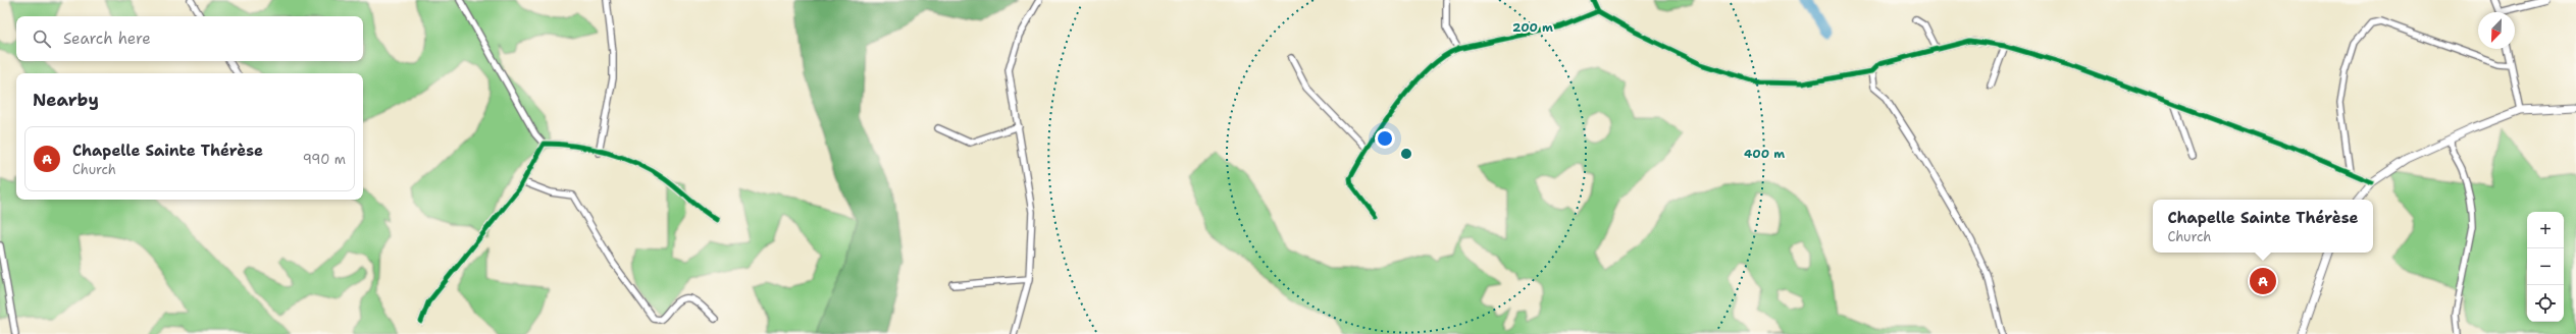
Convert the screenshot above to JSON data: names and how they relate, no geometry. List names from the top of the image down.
{
  "north": "bottom left",
  "page": {
    "search": "Search here",
    "heading": "Nearby",
    "list": [
      {
        "mark": "A",
        "name": "Chapelle Sainte Thérèse",
        "note": "Church",
        "value": "990 m"
      }
    ],
    "popup": ["Chapelle Sainte Thérèse", "Church"],
    "map_buttons": ["+", "−"],
    "pins": "A"
  },
  "rings": ["200 m", "400 m"]
}
